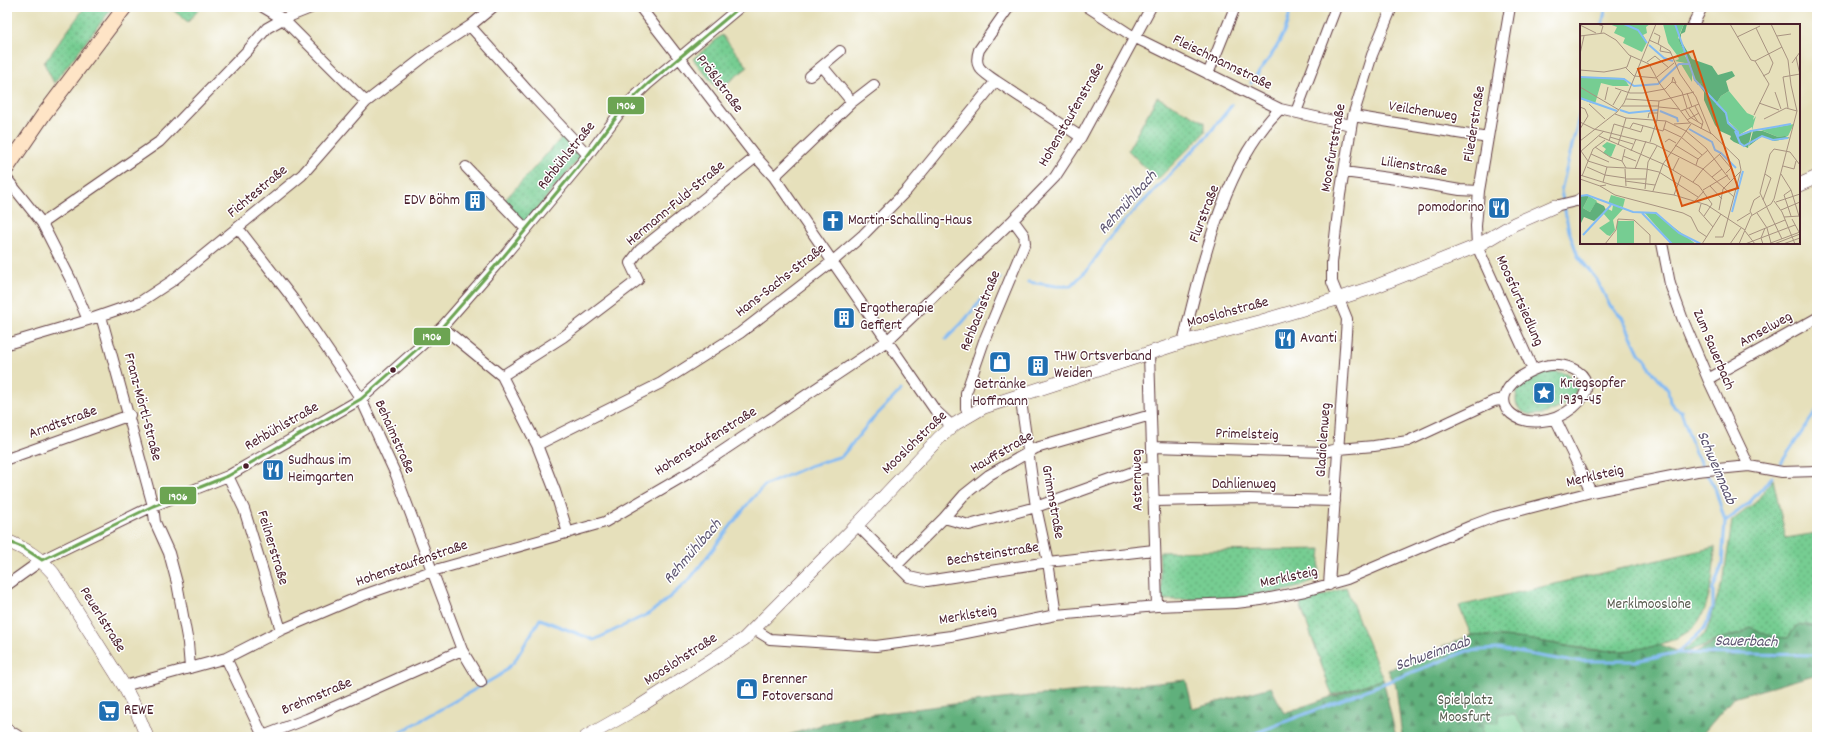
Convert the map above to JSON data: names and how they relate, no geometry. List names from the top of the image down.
{
  "streets": {
    "street": [
      "Fleischmannstraße",
      "Prößlstraße",
      "Veilchenweg",
      "Hohenstaufenstraße",
      "Fliederstraße",
      "Moosfurtstraße",
      "Rehbühlstraße",
      "Lilienstraße",
      "Fichtestraße",
      "Hermann-Fuld-Straße",
      "Flurstraße",
      "Hans-Sachs-Straße",
      "Moosfurtsiedlung",
      "Rehbachstraße",
      "Mooslohstraße",
      "Amselweg",
      "Zum Sauerbach",
      "Franz-Mörtl-Straße",
      "Arndtstraße",
      "Primelsteig",
      "Behaimstraße",
      "Gladiolenweg",
      "Hauffstraße",
      "Merklsteig",
      "Asternweg",
      "Dahlienweg",
      "Grimmstraße",
      "Feilnerstraße",
      "Bechsteinstraße",
      "Peuerlstraße",
      "Brehmstraße"
    ]
  },
  "crossings": [
    ["Fleischmannstraße", "Veilchenweg"],
    ["Fleischmannstraße", "Hohenstaufenstraße"],
    ["Fleischmannstraße", "Moosfurtstraße"],
    ["Fleischmannstraße", "Flurstraße"],
    ["Prößlstraße", "Hohenstaufenstraße"],
    ["Prößlstraße", "Rehbühlstraße"],
    ["Prößlstraße", "Hermann-Fuld-Straße"],
    ["Prößlstraße", "Hans-Sachs-Straße"],
    ["Prößlstraße", "Mooslohstraße"],
    ["Veilchenweg", "Fliederstraße"],
    ["Veilchenweg", "Moosfurtstraße"],
    ["Hohenstaufenstraße", "Rehbachstraße"],
    ["Hohenstaufenstraße", "Franz-Mörtl-Straße"],
    ["Hohenstaufenstraße", "Behaimstraße"],
    ["Hohenstaufenstraße", "Feilnerstraße"],
    ["Hohenstaufenstraße", "Peuerlstraße"],
    ["Hohenstaufenstraße", "Brehmstraße"],
    ["Fliederstraße", "Lilienstraße"],
    ["Fliederstraße", "Moosfurtsiedlung"],
    ["Fliederstraße", "Mooslohstraße"],
    ["Moosfurtstraße", "Lilienstraße"],
    ["Moosfurtstraße", "Mooslohstraße"],
    ["Moosfurtstraße", "Gladiolenweg"],
    ["Rehbühlstraße", "Franz-Mörtl-Straße"],
    ["Rehbühlstraße", "Behaimstraße"],
    ["Rehbühlstraße", "Feilnerstraße"],
    ["Rehbühlstraße", "Peuerlstraße"],
    ["Fichtestraße", "Franz-Mörtl-Straße"],
    ["Fichtestraße", "Behaimstraße"],
    ["Flurstraße", "Mooslohstraße"],
    ["Moosfurtsiedlung", "Mooslohstraße"],
    ["Rehbachstraße", "Mooslohstraße"],
    ["Mooslohstraße", "Gladiolenweg"],
    ["Mooslohstraße", "Merklsteig"],
    ["Mooslohstraße", "Asternweg"],
    ["Mooslohstraße", "Grimmstraße"],
    ["Mooslohstraße", "Bechsteinstraße"],
    ["Amselweg", "Zum Sauerbach"],
    ["Zum Sauerbach", "Merklsteig"],
    ["Franz-Mörtl-Straße", "Arndtstraße"],
    ["Primelsteig", "Gladiolenweg"],
    ["Primelsteig", "Asternweg"],
    ["Behaimstraße", "Brehmstraße"],
    ["Gladiolenweg", "Merklsteig"],
    ["Gladiolenweg", "Dahlienweg"],
    ["Hauffstraße", "Asternweg"],
    ["Hauffstraße", "Grimmstraße"],
    ["Hauffstraße", "Bechsteinstraße"],
    ["Merklsteig", "Asternweg"],
    ["Merklsteig", "Grimmstraße"],
    ["Asternweg", "Dahlienweg"],
    ["Asternweg", "Bechsteinstraße"],
    ["Grimmstraße", "Bechsteinstraße"]
  ],
  "water": ["Rehmühlbach", "Schweinnaab", "Sauerbach"],
  "parks": ["Merklmooslohe", "Spielplatz Moosfurt"],
  "places": {
    "building": ["EDV Böhm", "Ergotherapie Geffert", "THW Ortsverband Weiden"],
    "restaurant": ["pomodorino", "Avanti", "Sudhaus im Heimgarten"],
    "church": ["Martin-Schalling-Haus"],
    "shop": ["Getränke Hoffmann", "Brenner Fotoversand"],
    "place": ["Kriegsopfer 1939-45"],
    "supermarket": ["REWE"]
  },
  "lines": ["transit line 1906"]
}
